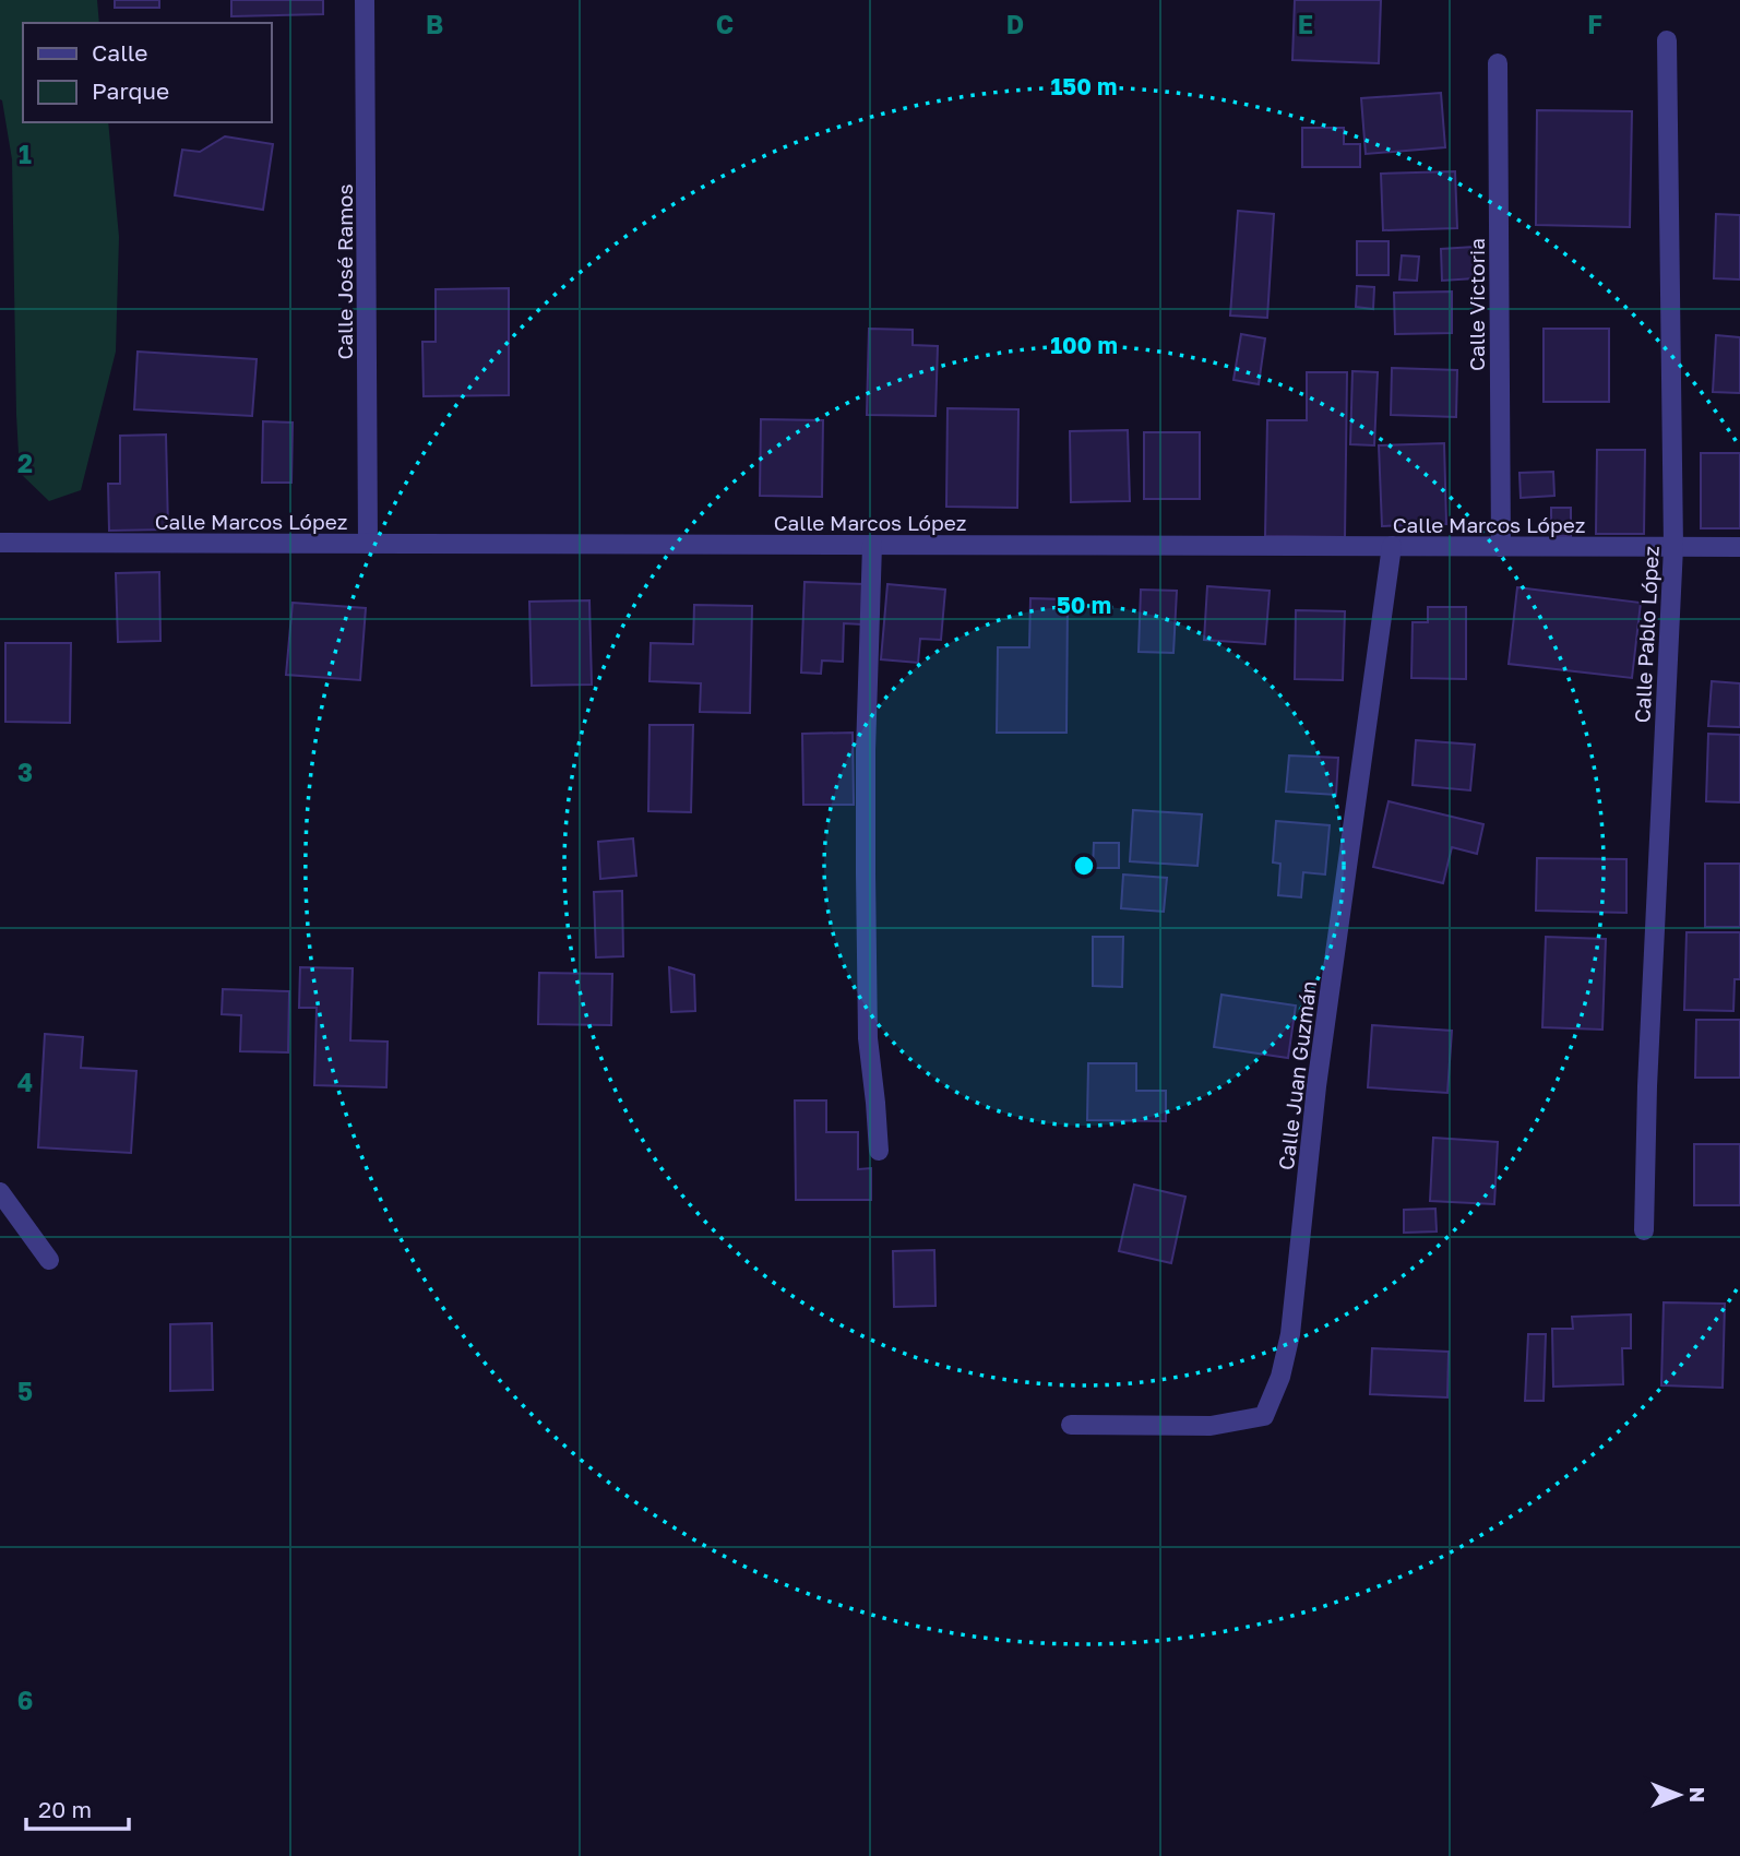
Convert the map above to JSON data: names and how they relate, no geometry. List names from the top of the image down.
{
  "streets": {
    "street": [
      "Calle José Ramos",
      "Calle Victoria",
      "Calle Marcos López",
      "Calle Pablo López",
      "Calle Juan Guzmán"
    ]
  },
  "crossings": [
    ["Calle José Ramos", "Calle Marcos López"],
    ["Calle Victoria", "Calle Marcos López"],
    ["Calle Marcos López", "Calle Pablo López"],
    ["Calle Marcos López", "Calle Juan Guzmán"]
  ],
  "legend": ["Calle", "Parque"],
  "scale_bar": "20 m",
  "north": "right",
  "grid": {
    "columns": [
      "B",
      "C",
      "D",
      "E",
      "F"
    ],
    "rows": [
      "1",
      "2",
      "3",
      "4",
      "5",
      "6"
    ]
  },
  "rings": ["150 m", "100 m", "50 m"]
}
